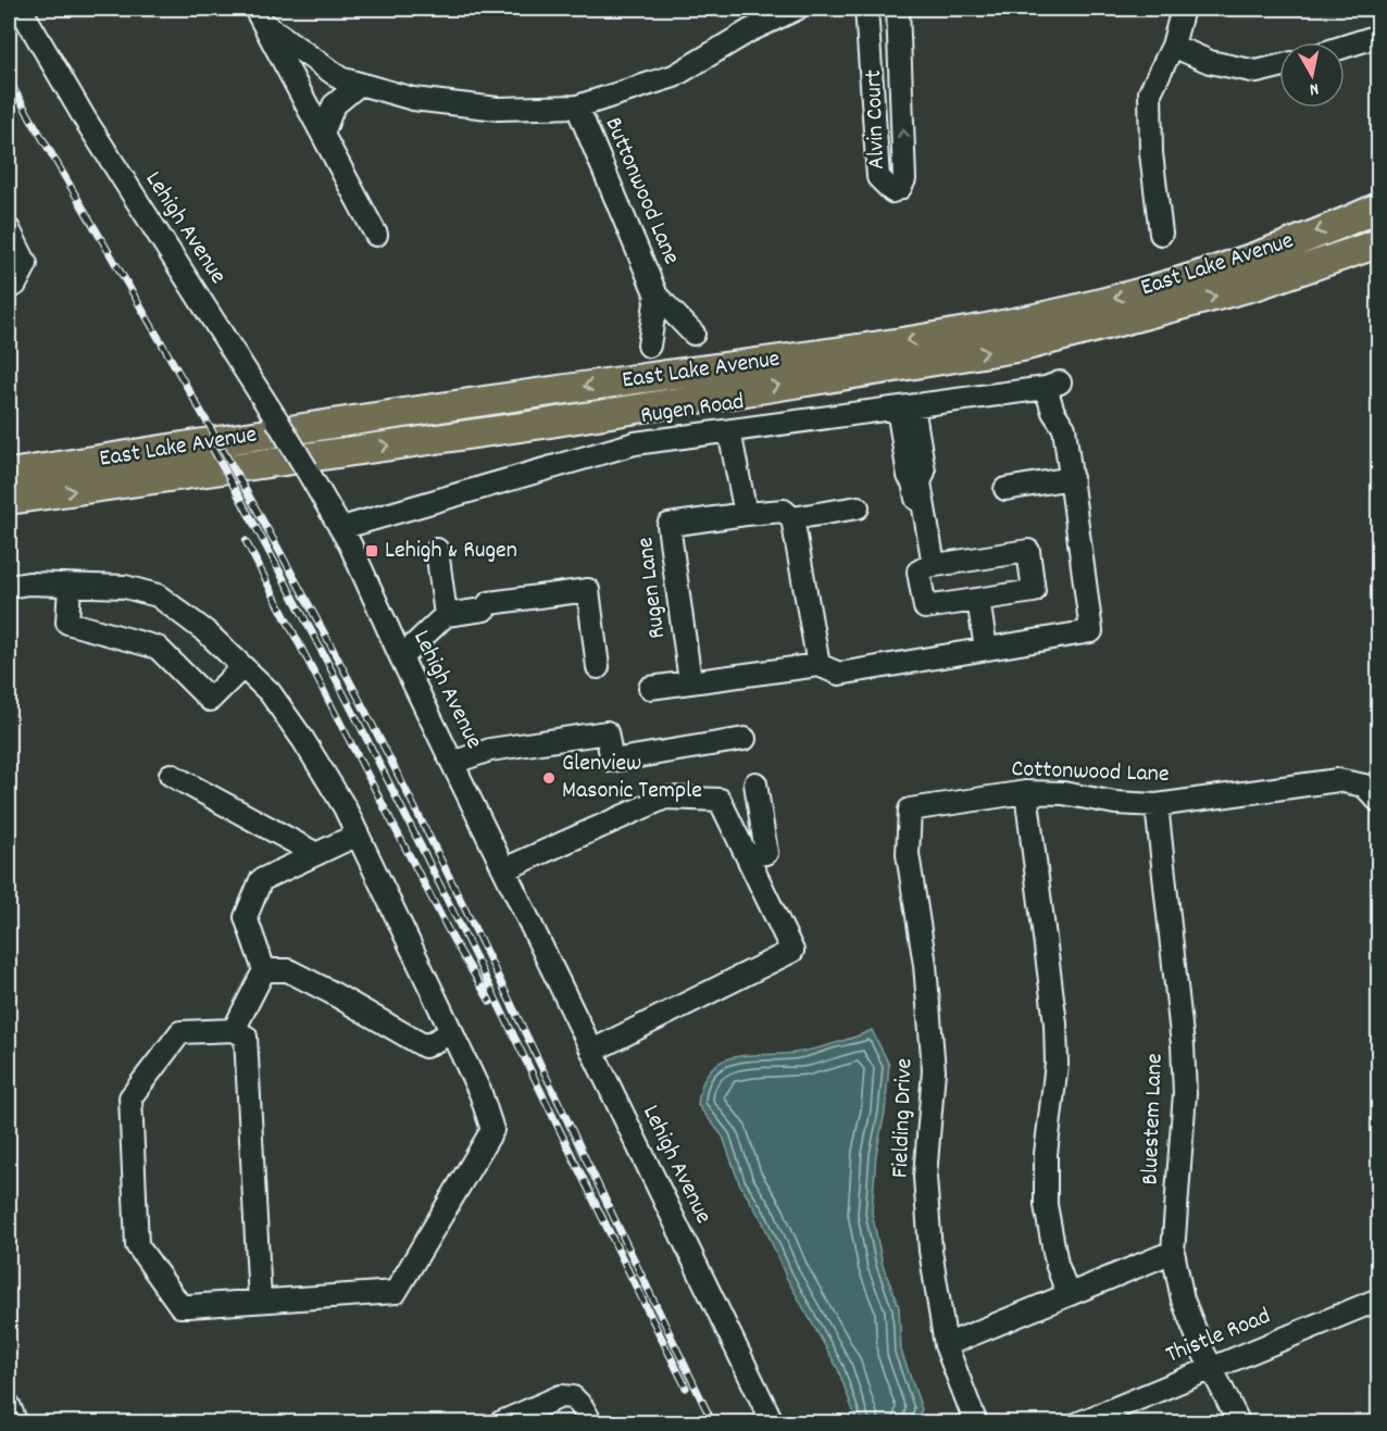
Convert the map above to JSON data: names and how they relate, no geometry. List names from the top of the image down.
{
  "streets": {
    "main road": ["East Lake Avenue"],
    "street": [
      "Alvin Court",
      "Buttonwood Lane",
      "Lehigh Avenue",
      "Rugen Road",
      "Rugen Lane",
      "Cottonwood Lane",
      "Fielding Drive",
      "Bluestem Lane",
      "Thistle Road"
    ]
  },
  "crossings": [
    ["Lehigh Avenue", "Rugen Road"],
    ["Cottonwood Lane", "Fielding Drive"],
    ["Cottonwood Lane", "Bluestem Lane"],
    ["Bluestem Lane", "Thistle Road"]
  ],
  "places": {
    "transit": ["Lehigh & Rugen"],
    "other": ["Glenview Masonic Temple"]
  },
  "north": "bottom"
}
